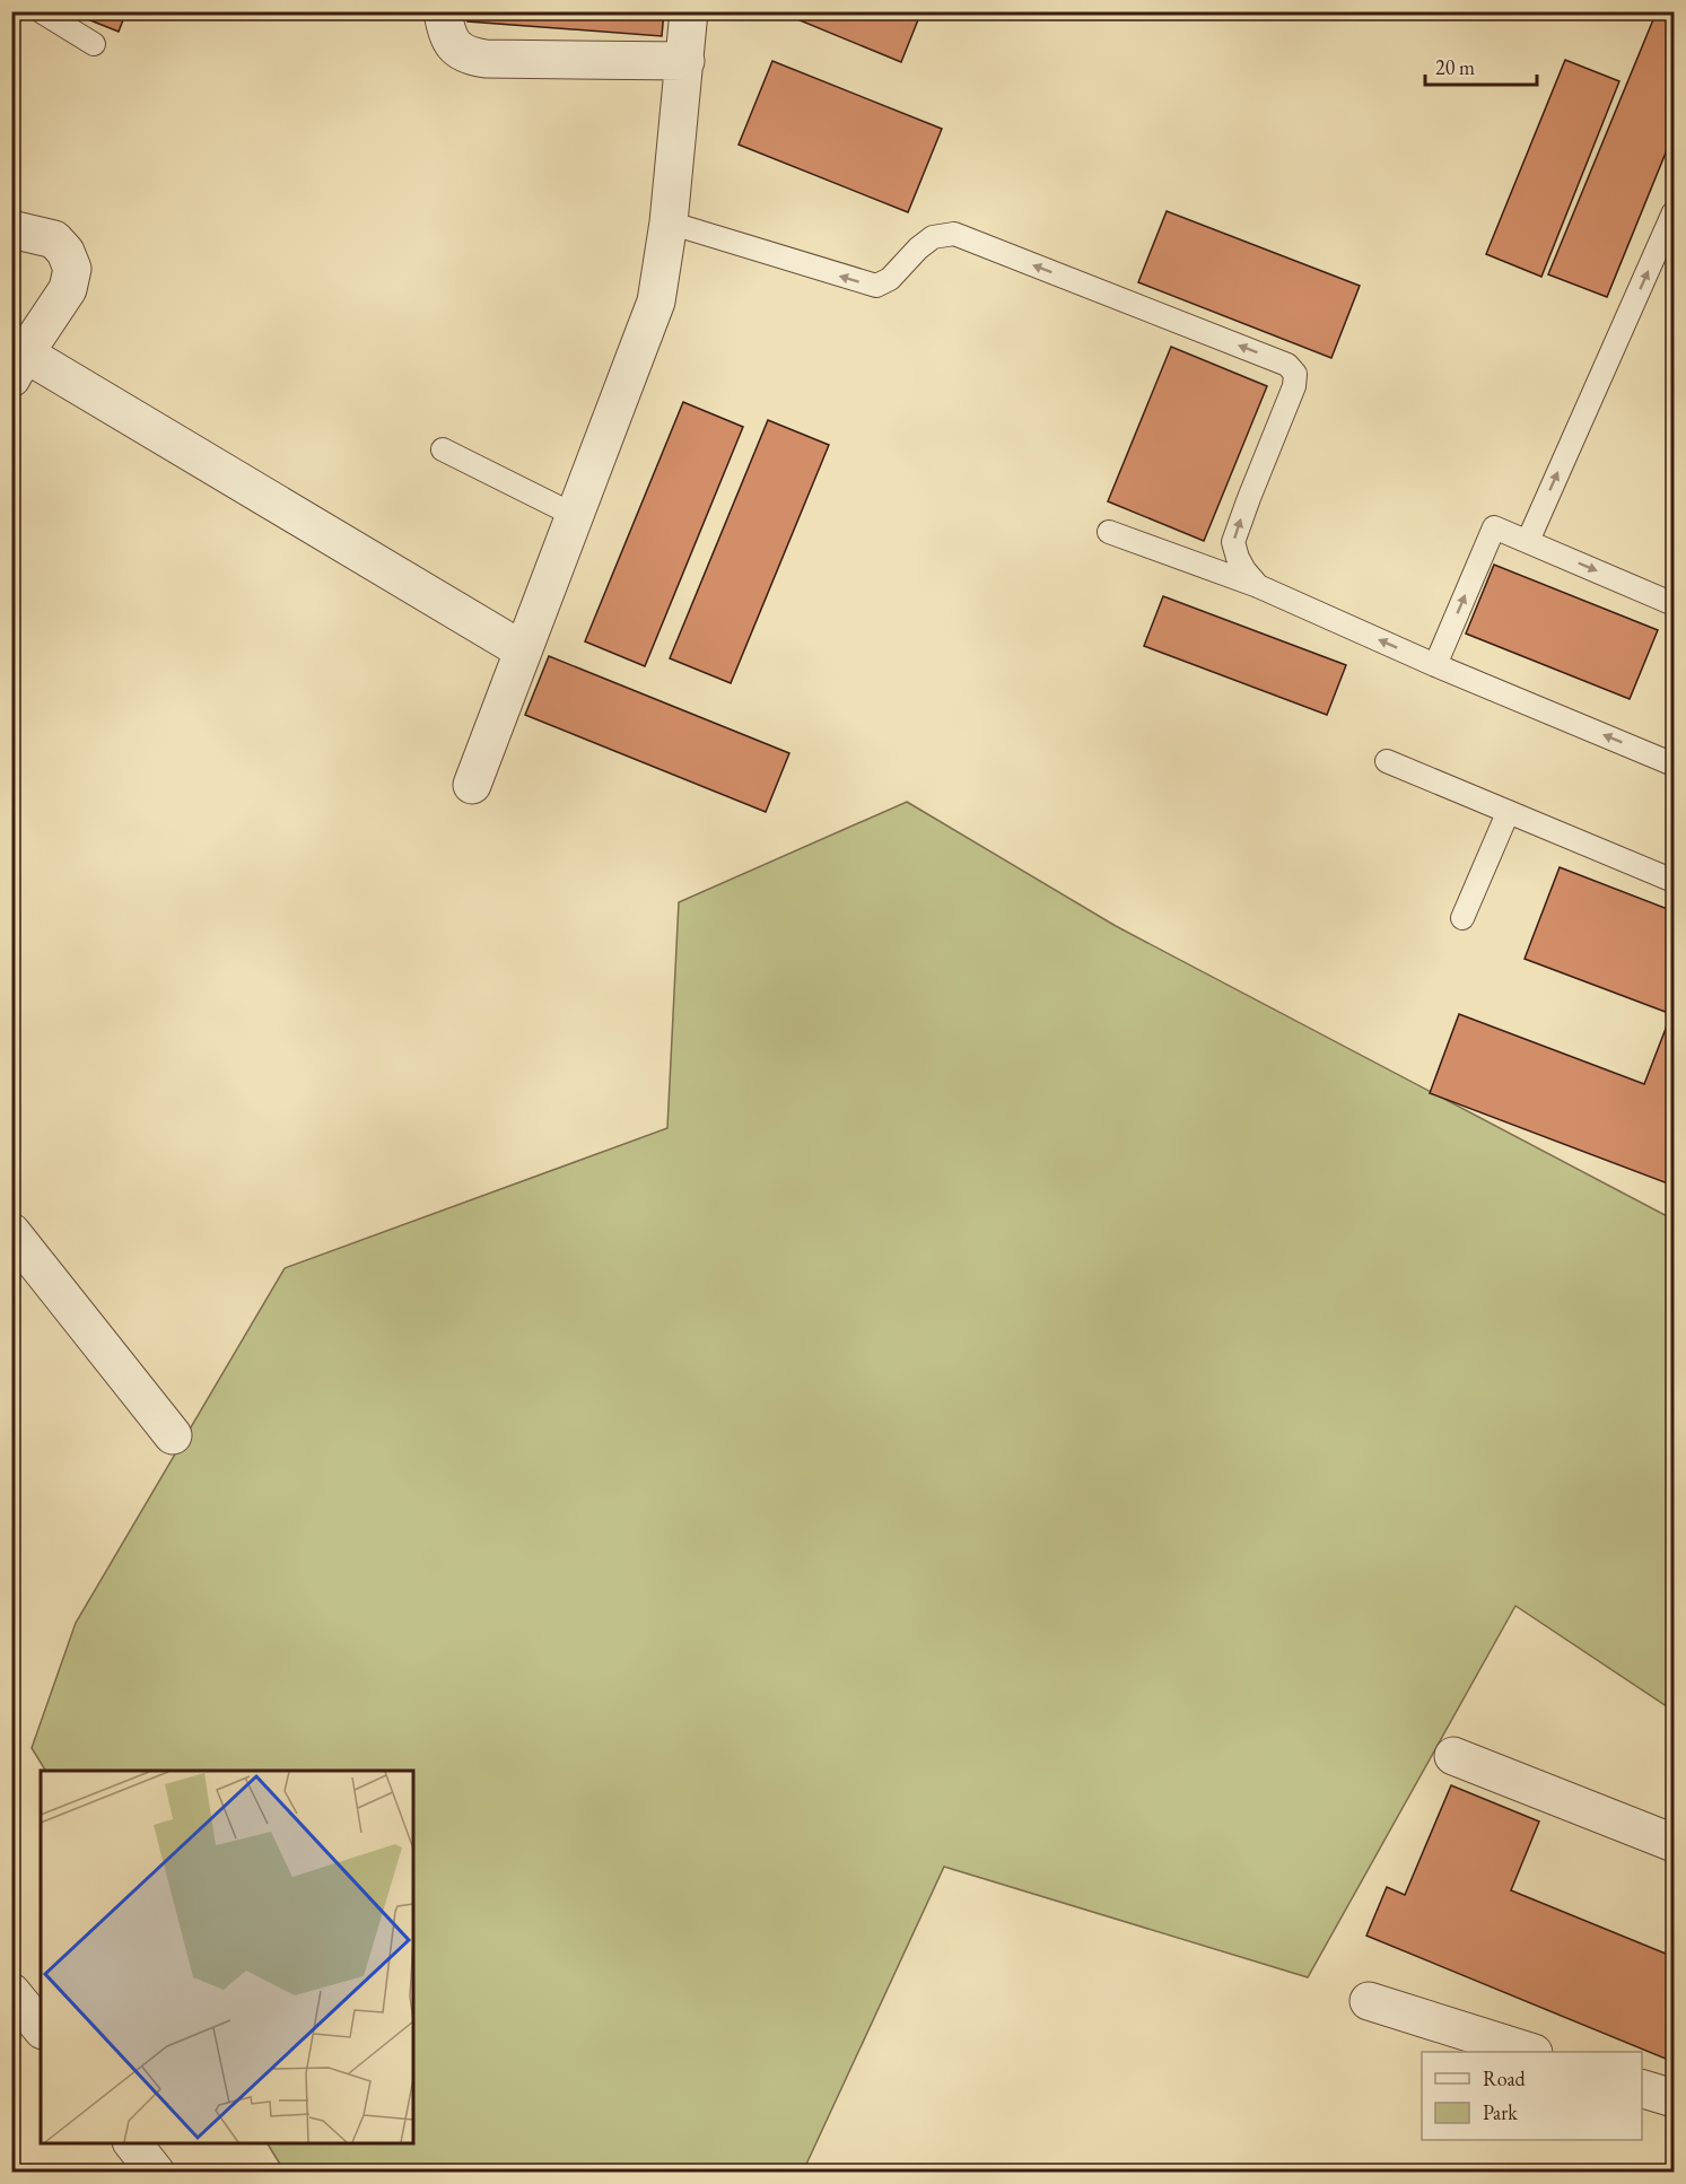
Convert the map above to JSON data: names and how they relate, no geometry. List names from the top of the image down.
{
  "legend": ["Road", "Park"],
  "scale_bar": "20 m"
}
